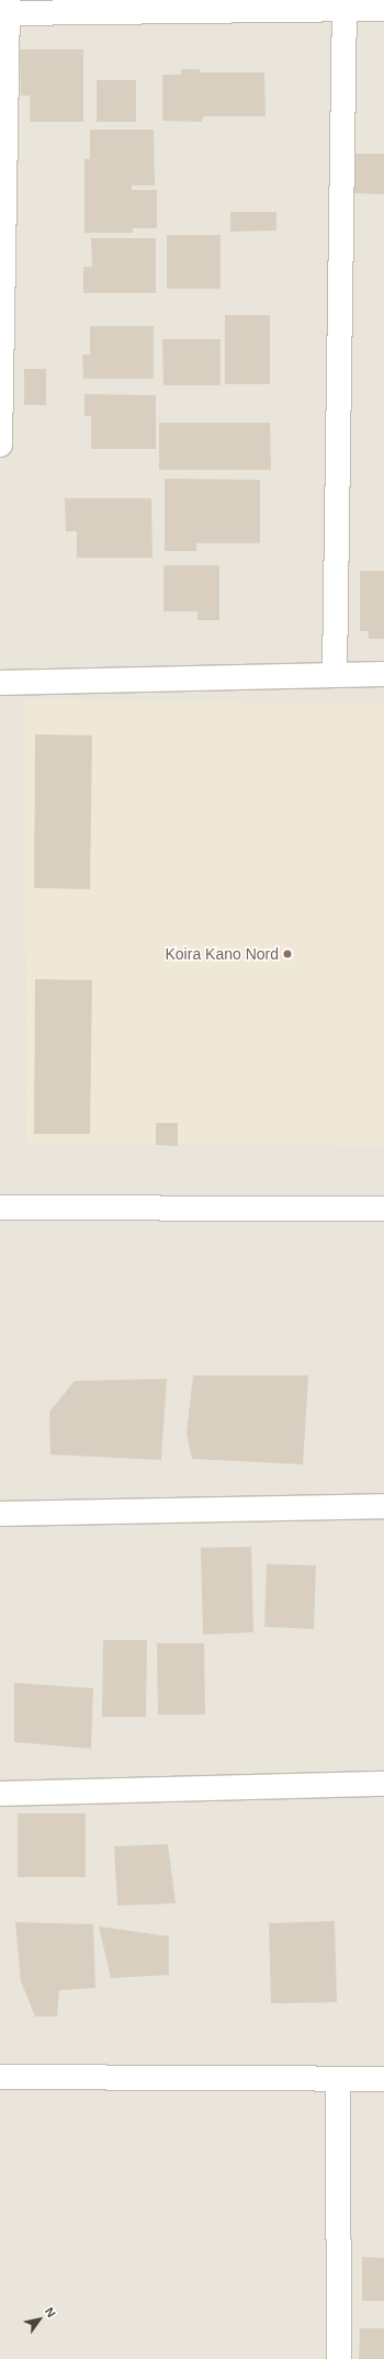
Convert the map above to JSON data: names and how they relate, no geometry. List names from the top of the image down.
{
  "places": ["Koira Kano Nord"],
  "north": "top right"
}
